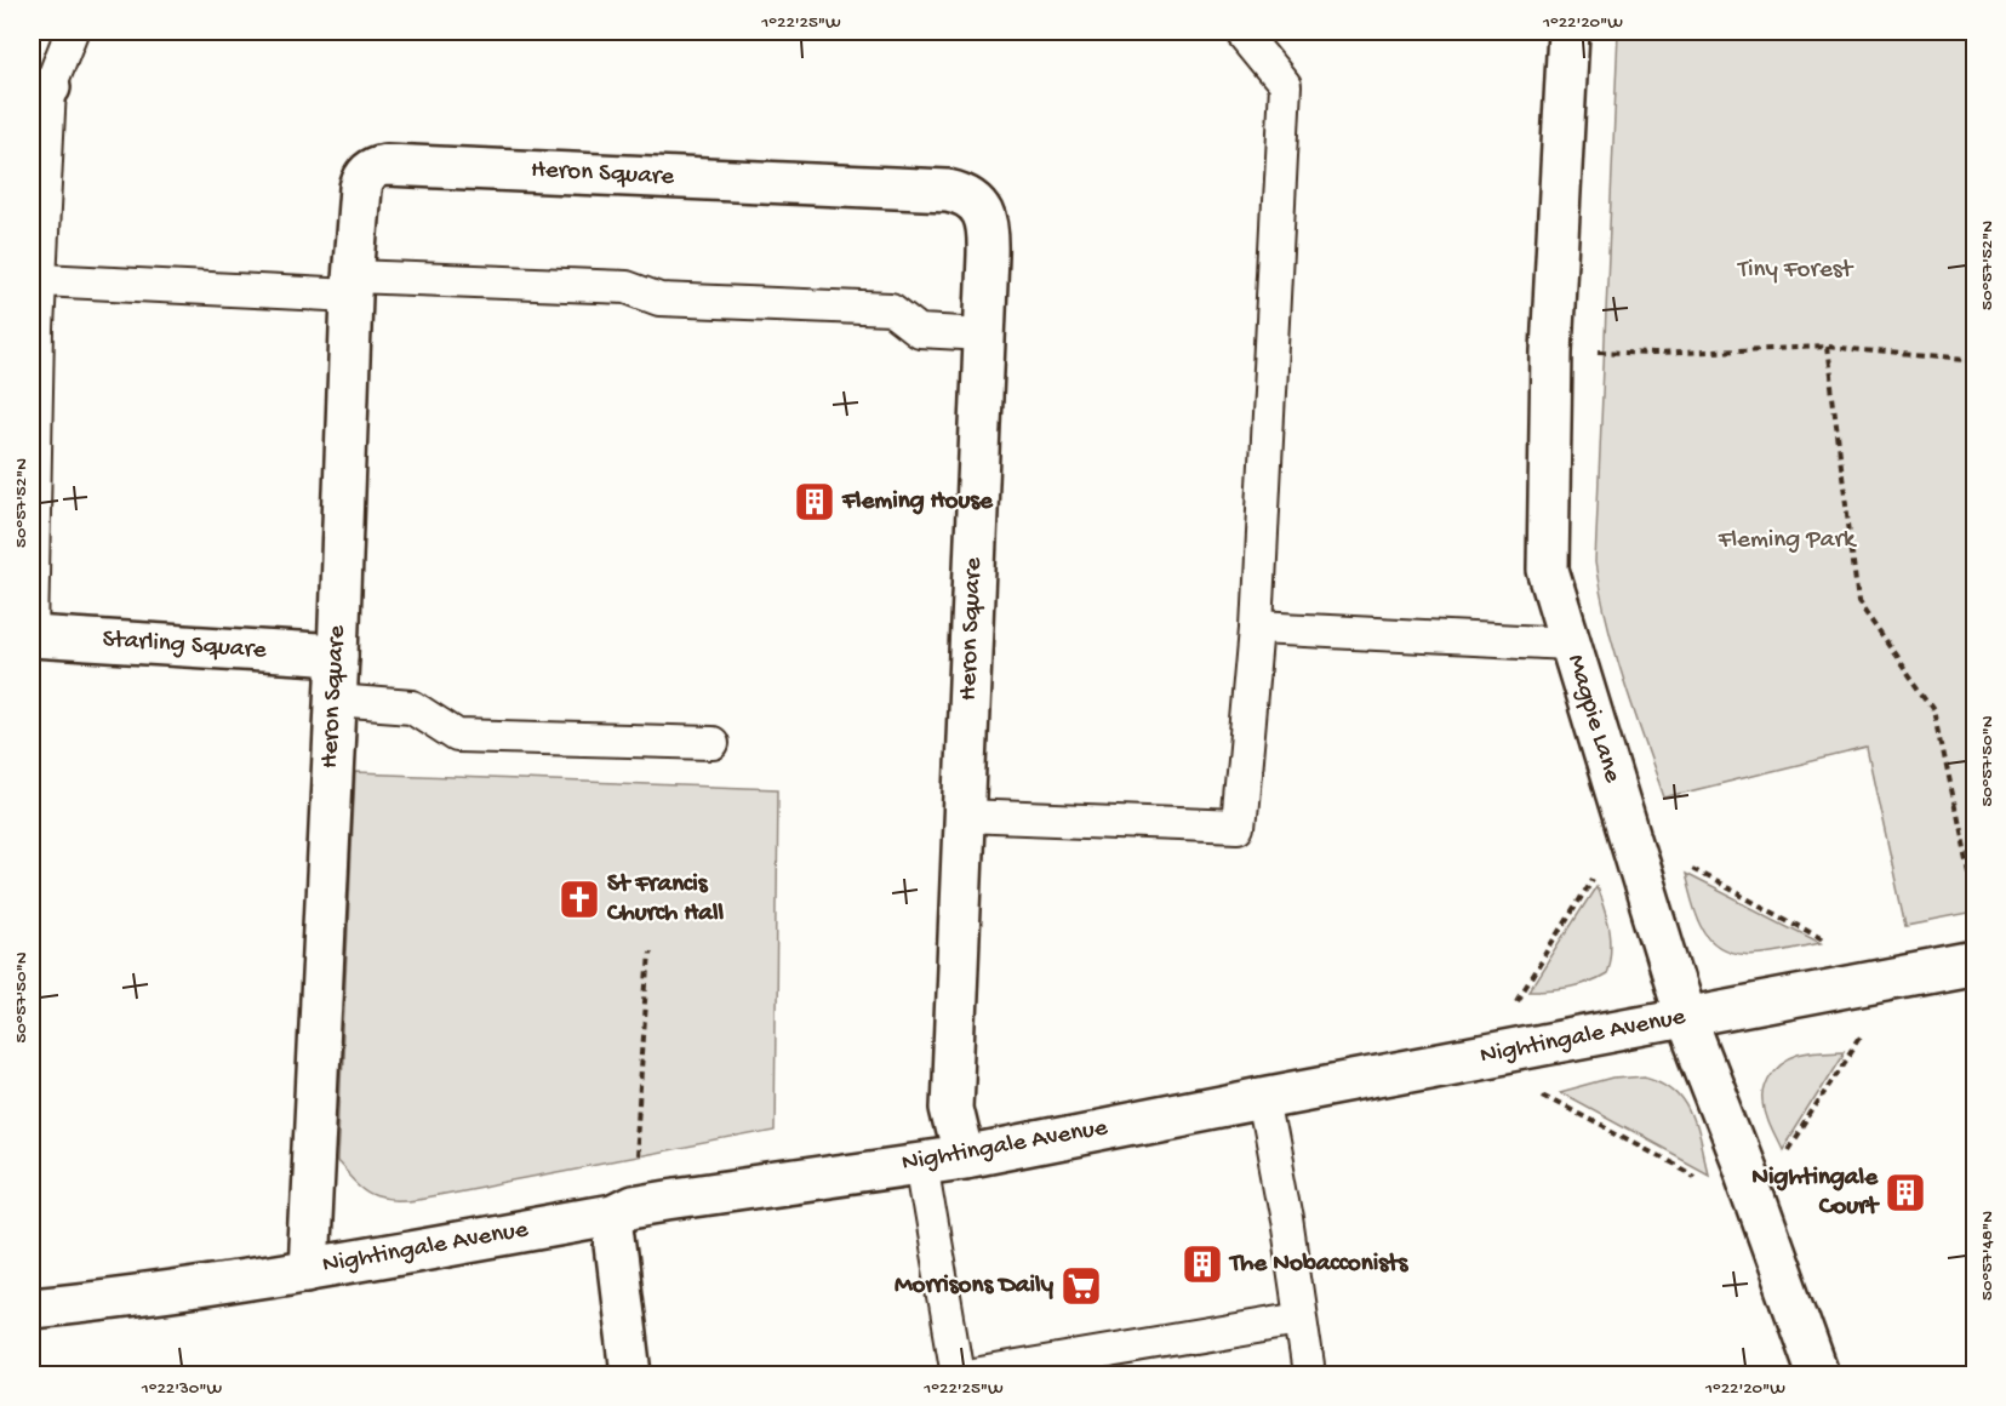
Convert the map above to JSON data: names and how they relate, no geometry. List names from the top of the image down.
{
  "streets": {
    "street": [
      "Heron Square",
      "Starling Square",
      "Magpie Lane",
      "Nightingale Avenue"
    ]
  },
  "crossings": [
    ["Heron Square", "Starling Square"],
    ["Heron Square", "Nightingale Avenue"],
    ["Magpie Lane", "Nightingale Avenue"]
  ],
  "parks": ["Tiny Forest", "Fleming Park"],
  "places": {
    "building": ["Fleming House", "Nightingale Court", "The Nobacconists"],
    "church": ["St Francis Church Hall"],
    "supermarket": ["Morrisons Daily"]
  },
  "coordinates": [
    "1°22'25\"W",
    "1°22'20\"W",
    "50°57'52\"N",
    "50°57'50\"N",
    "50°57'48\"N",
    "1°22'30\"W"
  ]
}
